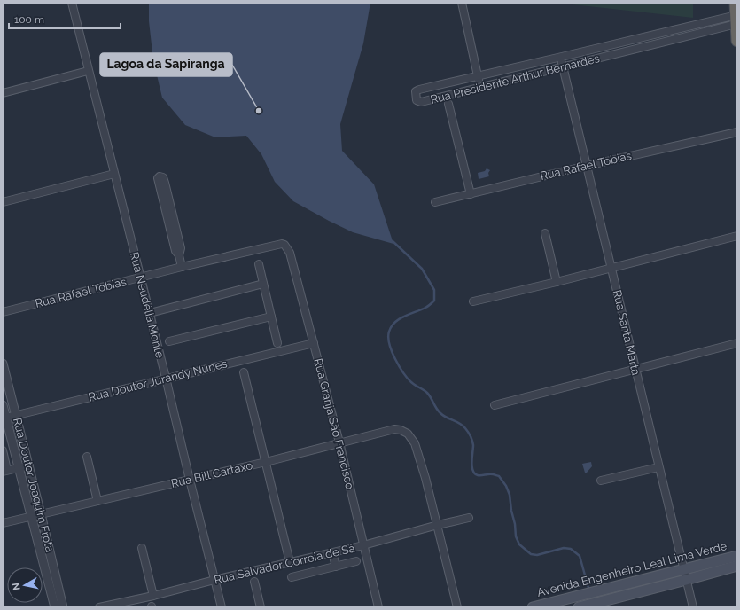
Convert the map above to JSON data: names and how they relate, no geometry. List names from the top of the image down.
{
  "streets": {
    "main road": ["Avenida Engenheiro Leal Lima Verde"],
    "street": [
      "Rua Presidente Arthur Bernardes",
      "Rua Rafael Tobias",
      "Rua Neudélia Monte",
      "Rua Santa Marta",
      "Rua Doutor Jurandy Nunes",
      "Rua Granja São Francisco",
      "Rua Bill Cartaxo",
      "Rua Doutor Joaquim Frota",
      "Rua Salvador Correia de Sá"
    ]
  },
  "crossings": [
    ["Rua Presidente Arthur Bernardes", "Rua Santa Marta"],
    ["Rua Rafael Tobias", "Rua Neudélia Monte"],
    ["Rua Rafael Tobias", "Rua Santa Marta"],
    ["Rua Rafael Tobias", "Rua Granja São Francisco"],
    ["Rua Neudélia Monte", "Rua Doutor Jurandy Nunes"],
    ["Rua Neudélia Monte", "Rua Bill Cartaxo"],
    ["Rua Neudélia Monte", "Rua Salvador Correia de Sá"],
    ["Rua Santa Marta", "Avenida Engenheiro Leal Lima Verde"],
    ["Rua Doutor Jurandy Nunes", "Rua Granja São Francisco"],
    ["Rua Doutor Jurandy Nunes", "Rua Doutor Joaquim Frota"],
    ["Rua Granja São Francisco", "Rua Bill Cartaxo"],
    ["Rua Granja São Francisco", "Rua Salvador Correia de Sá"],
    ["Rua Bill Cartaxo", "Rua Doutor Joaquim Frota"],
    ["Rua Bill Cartaxo", "Rua Salvador Correia de Sá"]
  ],
  "places": ["Lagoa da Sapiranga"],
  "scale_bar": "100 m",
  "north": "left"
}
